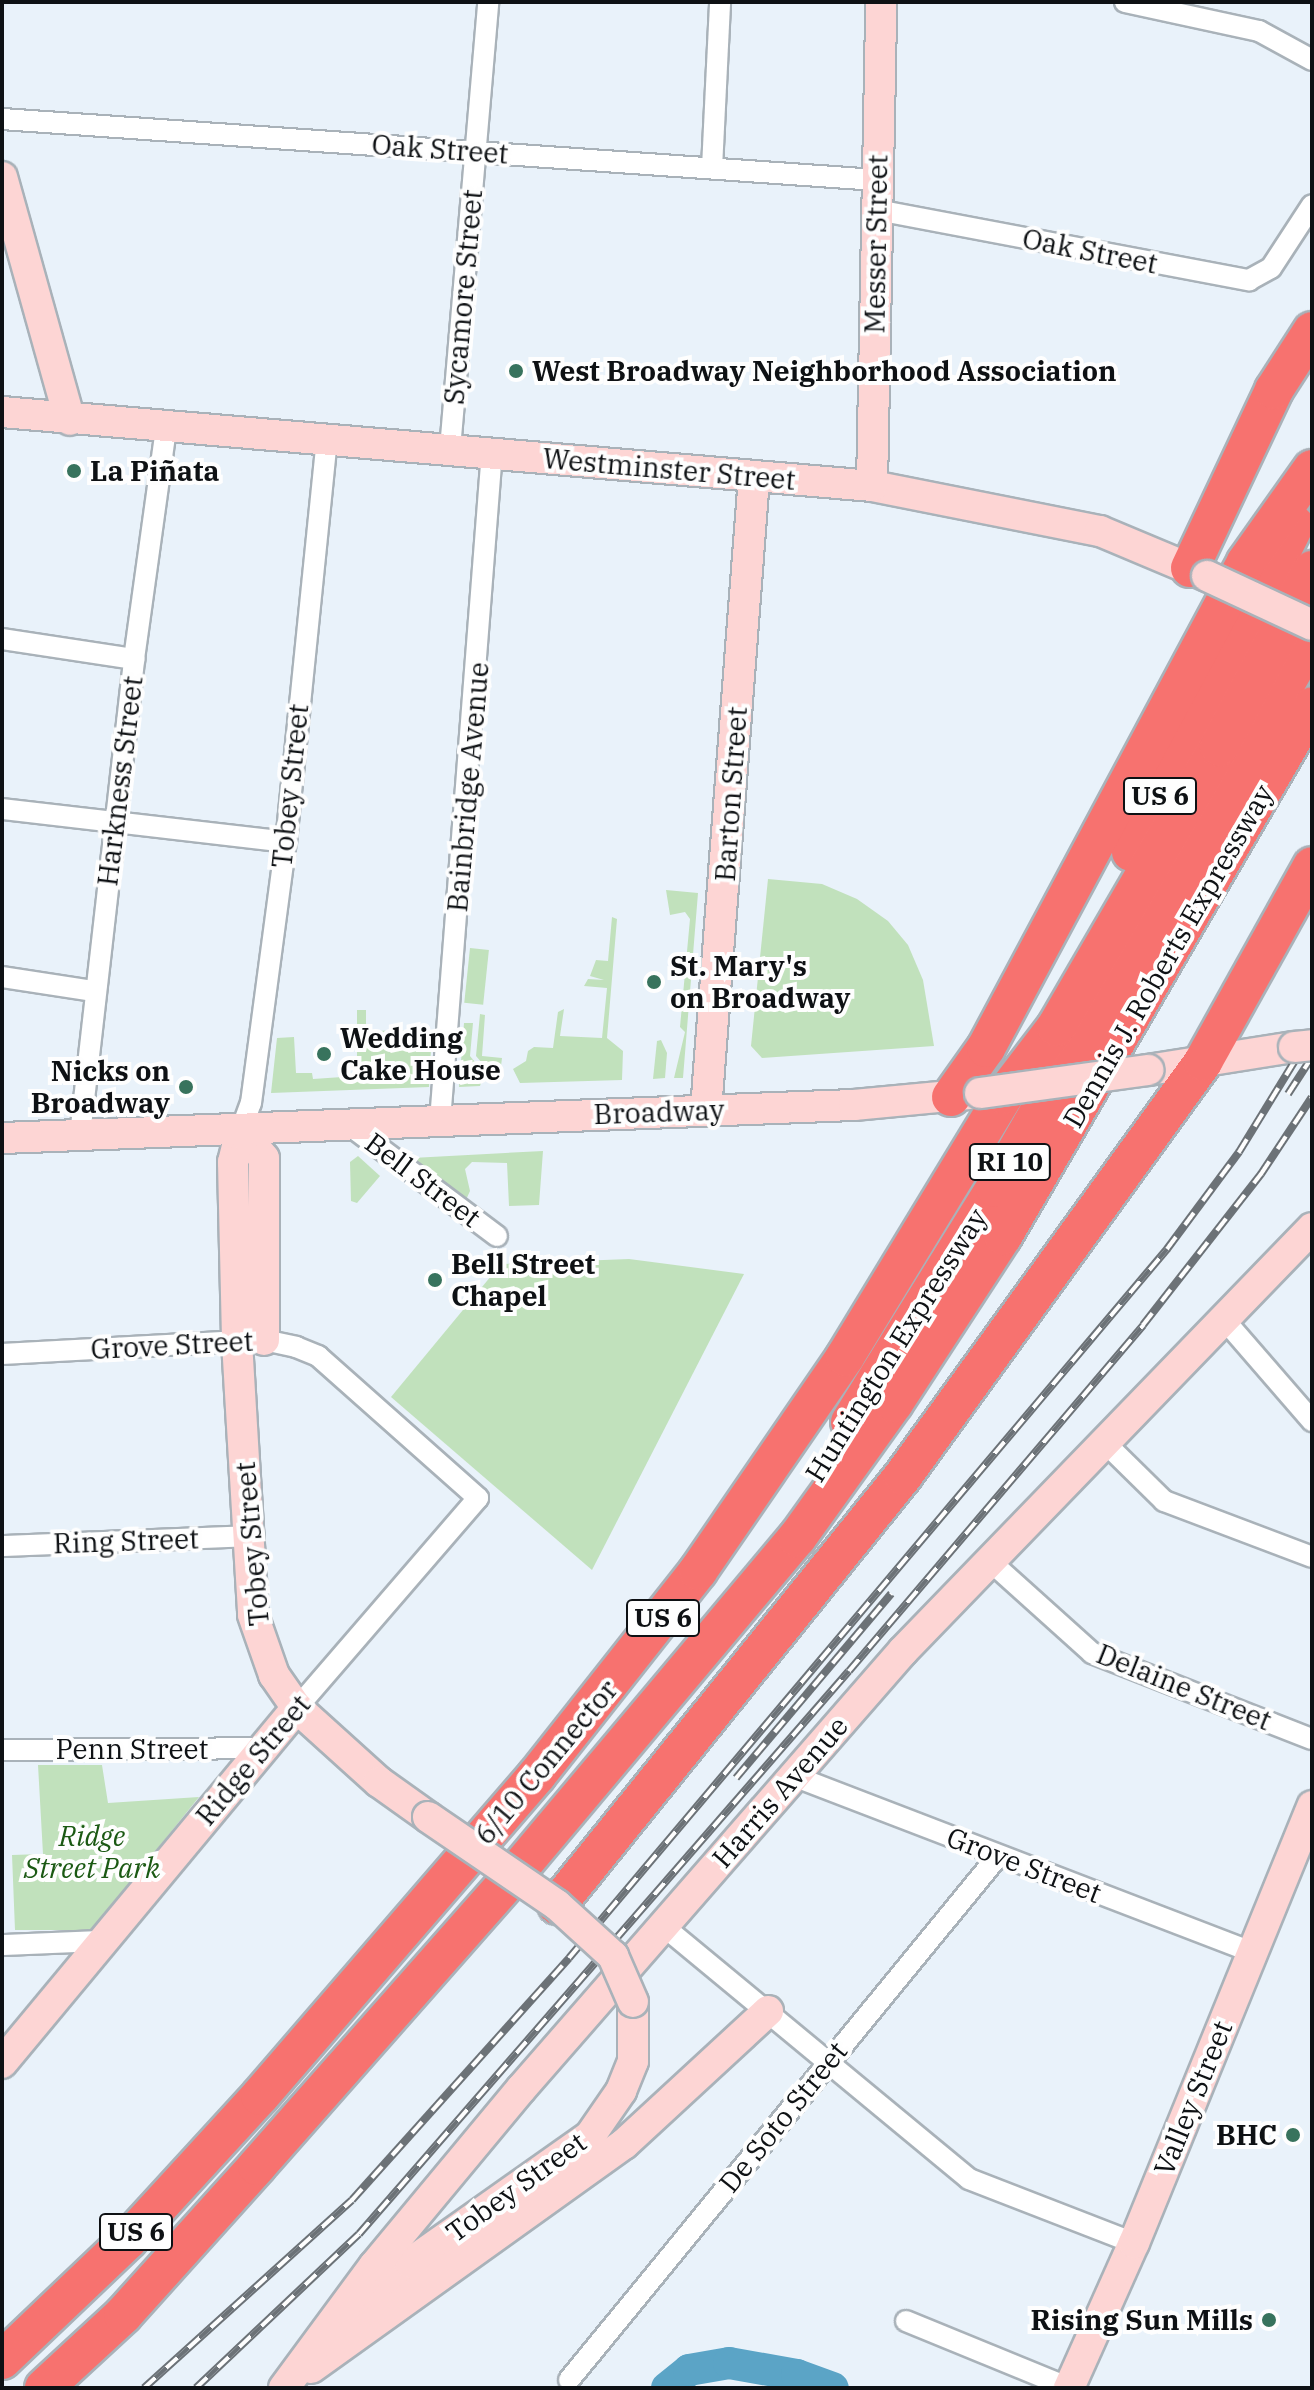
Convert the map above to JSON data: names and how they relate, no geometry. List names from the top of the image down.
{
  "streets": {
    "highway": [
      "US 6",
      "Dennis J. Roberts Expressway",
      "RI 10",
      "Huntington Expressway",
      "6/10 Connector"
    ],
    "main road": [
      "Messer Street",
      "Westminster Street",
      "Tobey Street",
      "Barton Street",
      "Broadway",
      "Ridge Street",
      "Harris Avenue",
      "Valley Street"
    ],
    "street": [
      "Oak Street",
      "Sycamore Street",
      "Harkness Street",
      "Bainbridge Avenue",
      "Bell Street",
      "Grove Street",
      "Ring Street",
      "Delaine Street",
      "Penn Street",
      "De Soto Street"
    ]
  },
  "crossings": [
    ["Oak Street", "Messer Street"],
    ["Oak Street", "Sycamore Street"],
    ["Messer Street", "Westminster Street"],
    ["Sycamore Street", "Westminster Street"],
    ["Westminster Street", "Harkness Street"],
    ["Westminster Street", "Tobey Street"],
    ["Westminster Street", "Bainbridge Avenue"],
    ["Westminster Street", "Barton Street"],
    ["Harkness Street", "Broadway"],
    ["Tobey Street", "Broadway"],
    ["Tobey Street", "Grove Street"],
    ["Tobey Street", "Ring Street"],
    ["Tobey Street", "Ridge Street"],
    ["Bainbridge Avenue", "Broadway"],
    ["Barton Street", "Broadway"],
    ["US 6", "Broadway"],
    ["US 6", "6/10 Connector"],
    ["Dennis J. Roberts Expressway", "Huntington Expressway"],
    ["Dennis J. Roberts Expressway", "6/10 Connector"],
    ["Broadway", "Bell Street"],
    ["Broadway", "6/10 Connector"],
    ["Grove Street", "Ridge Street"],
    ["Grove Street", "Harris Avenue"],
    ["Grove Street", "Valley Street"],
    ["Grove Street", "De Soto Street"],
    ["Huntington Expressway", "6/10 Connector"],
    ["Delaine Street", "Harris Avenue"],
    ["Penn Street", "Ridge Street"]
  ],
  "parks": ["Ridge Street Park"],
  "places": [
    "West Broadway Neighborhood Association",
    "La Piñata",
    "St. Mary's on Broadway",
    "Wedding Cake House",
    "Nicks on Broadway",
    "Bell Street Chapel",
    "BHC",
    "Rising Sun Mills"
  ]
}
